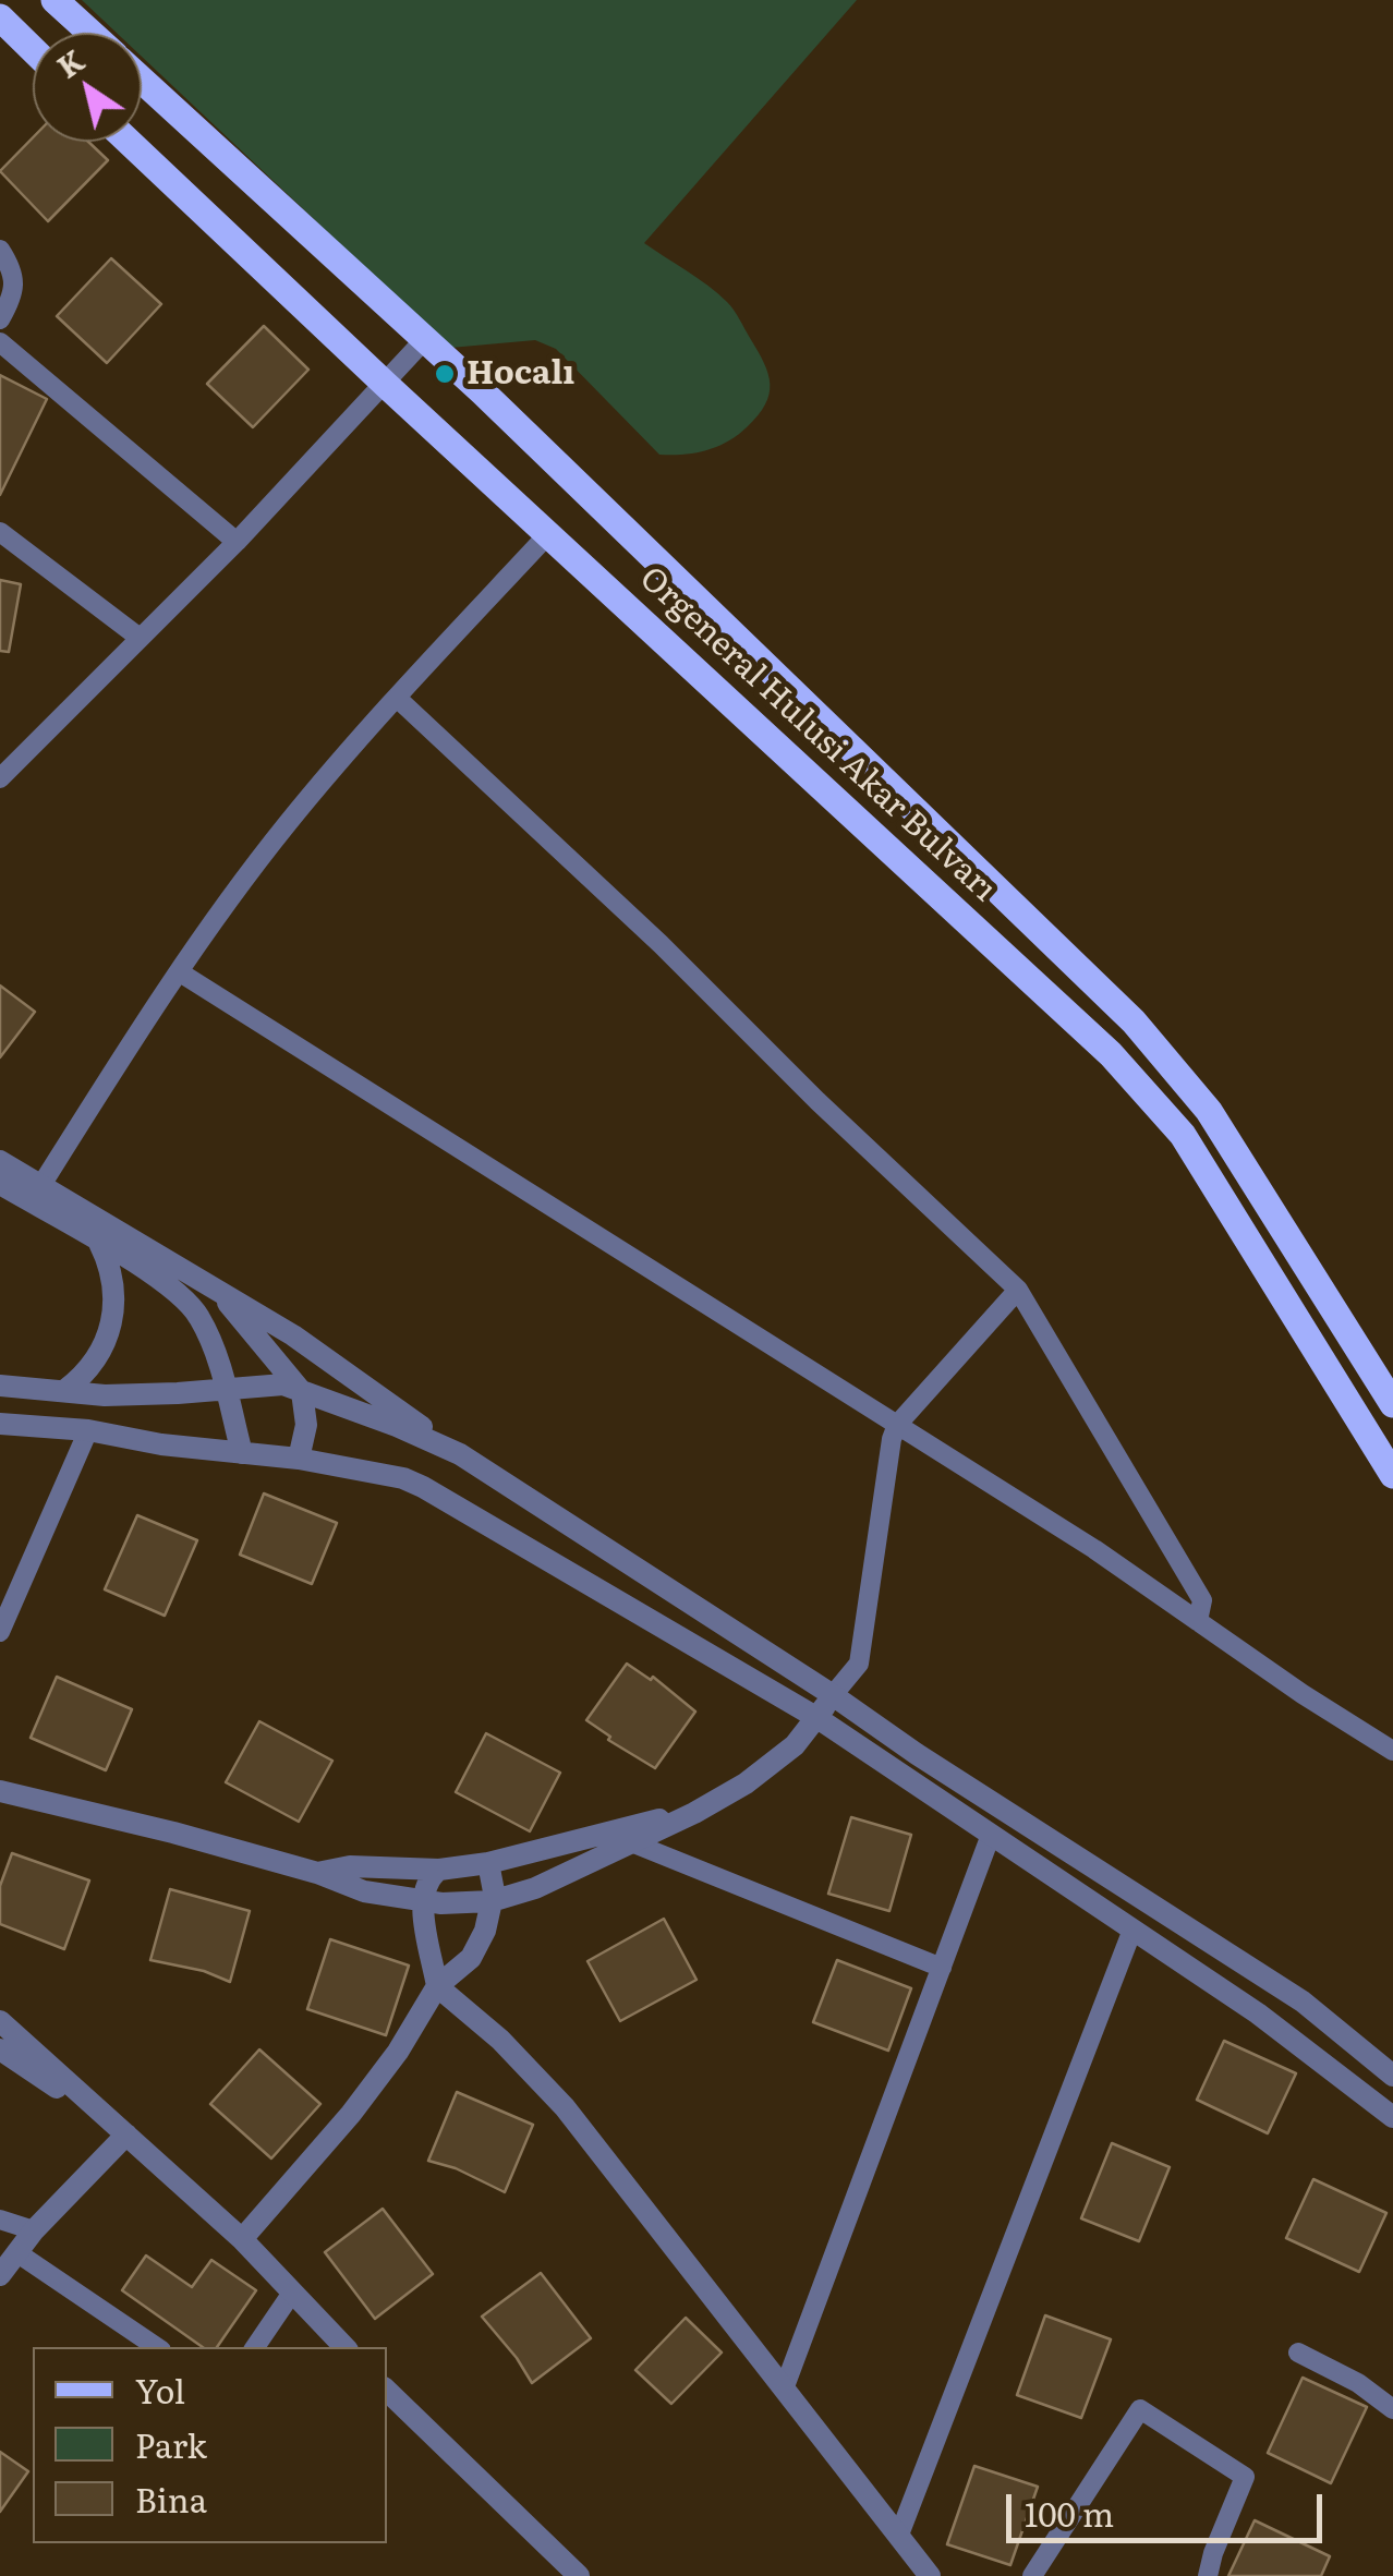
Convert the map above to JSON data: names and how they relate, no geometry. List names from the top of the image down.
{
  "streets": {
    "main road": ["Orgeneral Hulusi Akar Bulvarı"]
  },
  "places": ["Hocalı"],
  "legend": ["Yol", "Park", "Bina"],
  "scale_bar": "100 m",
  "north": "top left"
}
